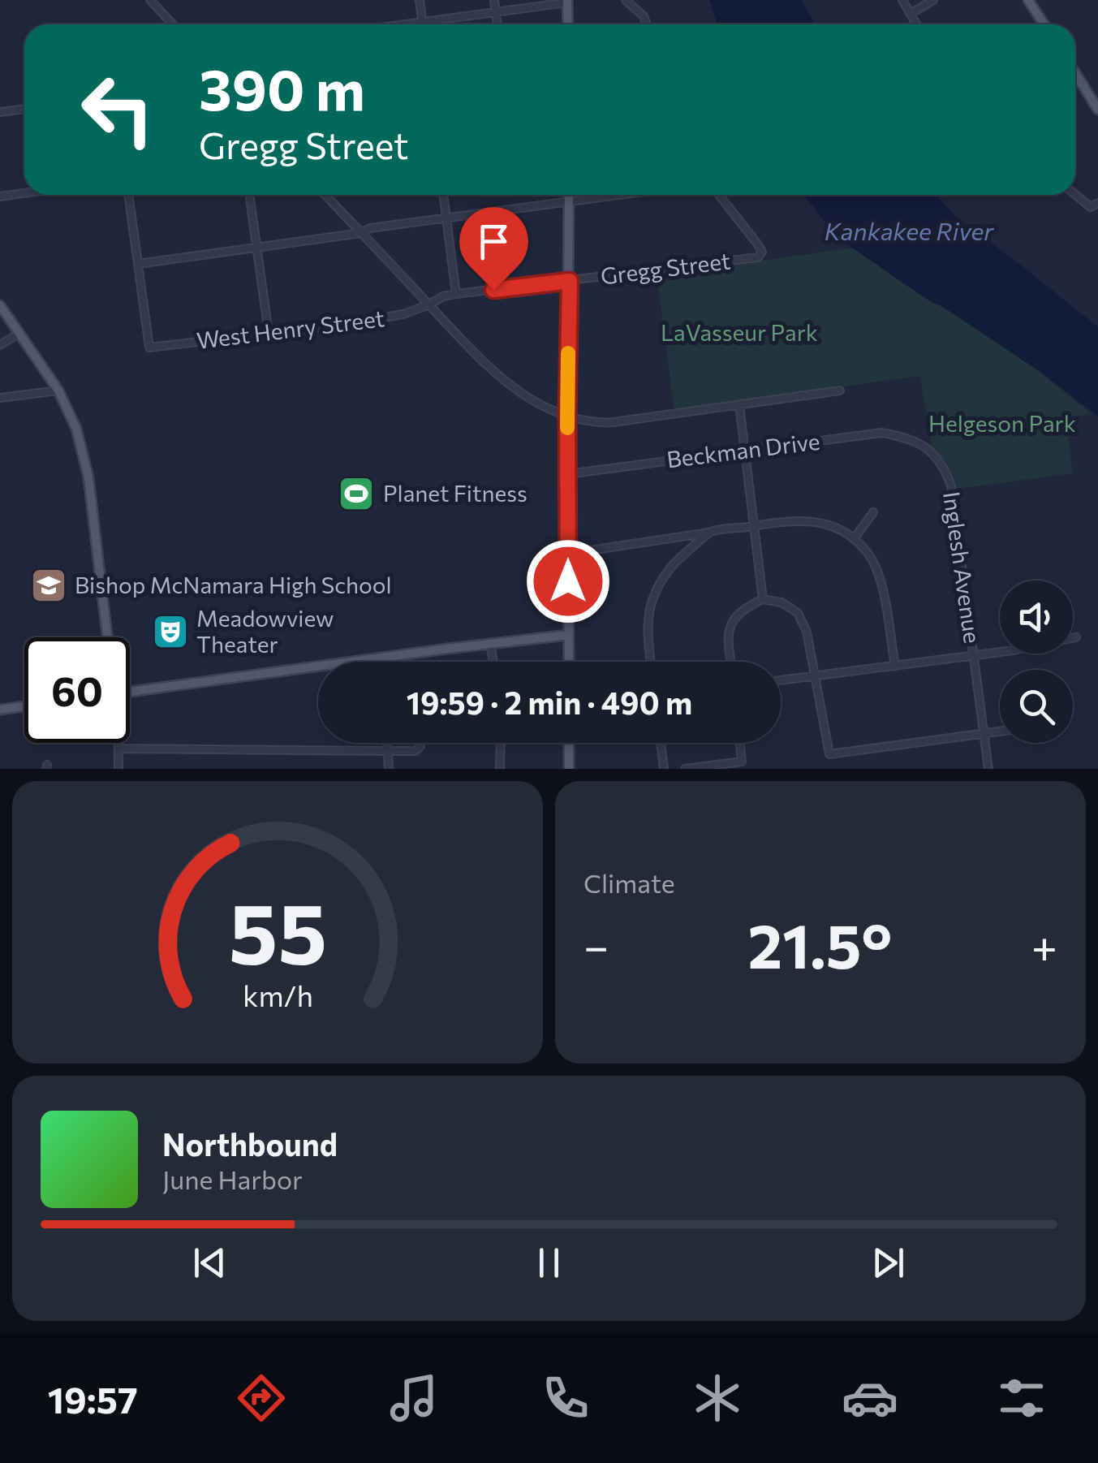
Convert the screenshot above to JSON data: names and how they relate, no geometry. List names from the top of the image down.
{
  "streets": {
    "street": [
      "Gregg Street",
      "West Henry Street",
      "Beckman Drive",
      "Inglesh Avenue"
    ]
  },
  "crossings": [
    ["Gregg Street", "West Henry Street"],
    ["Beckman Drive", "Inglesh Avenue"]
  ],
  "water": ["Kankakee River"],
  "parks": ["LaVasseur Park", "Helgeson Park"],
  "places": {
    "sports": ["Planet Fitness"],
    "school or university": ["Bishop McNamara High School"],
    "theatre": ["Meadowview Theater"]
  },
  "page": {
    "turn": ["390 m", "Gregg Street"],
    "limit": "60",
    "trip": "19:59 · 2 min · 490 m",
    "tile": "Climate",
    "heat": ["−", "21.5°", "+"],
    "song": ["Northbound", "June Harbor"],
    "tabs": "19:57",
    "gauge": ["55", "km/h"]
  }
}
